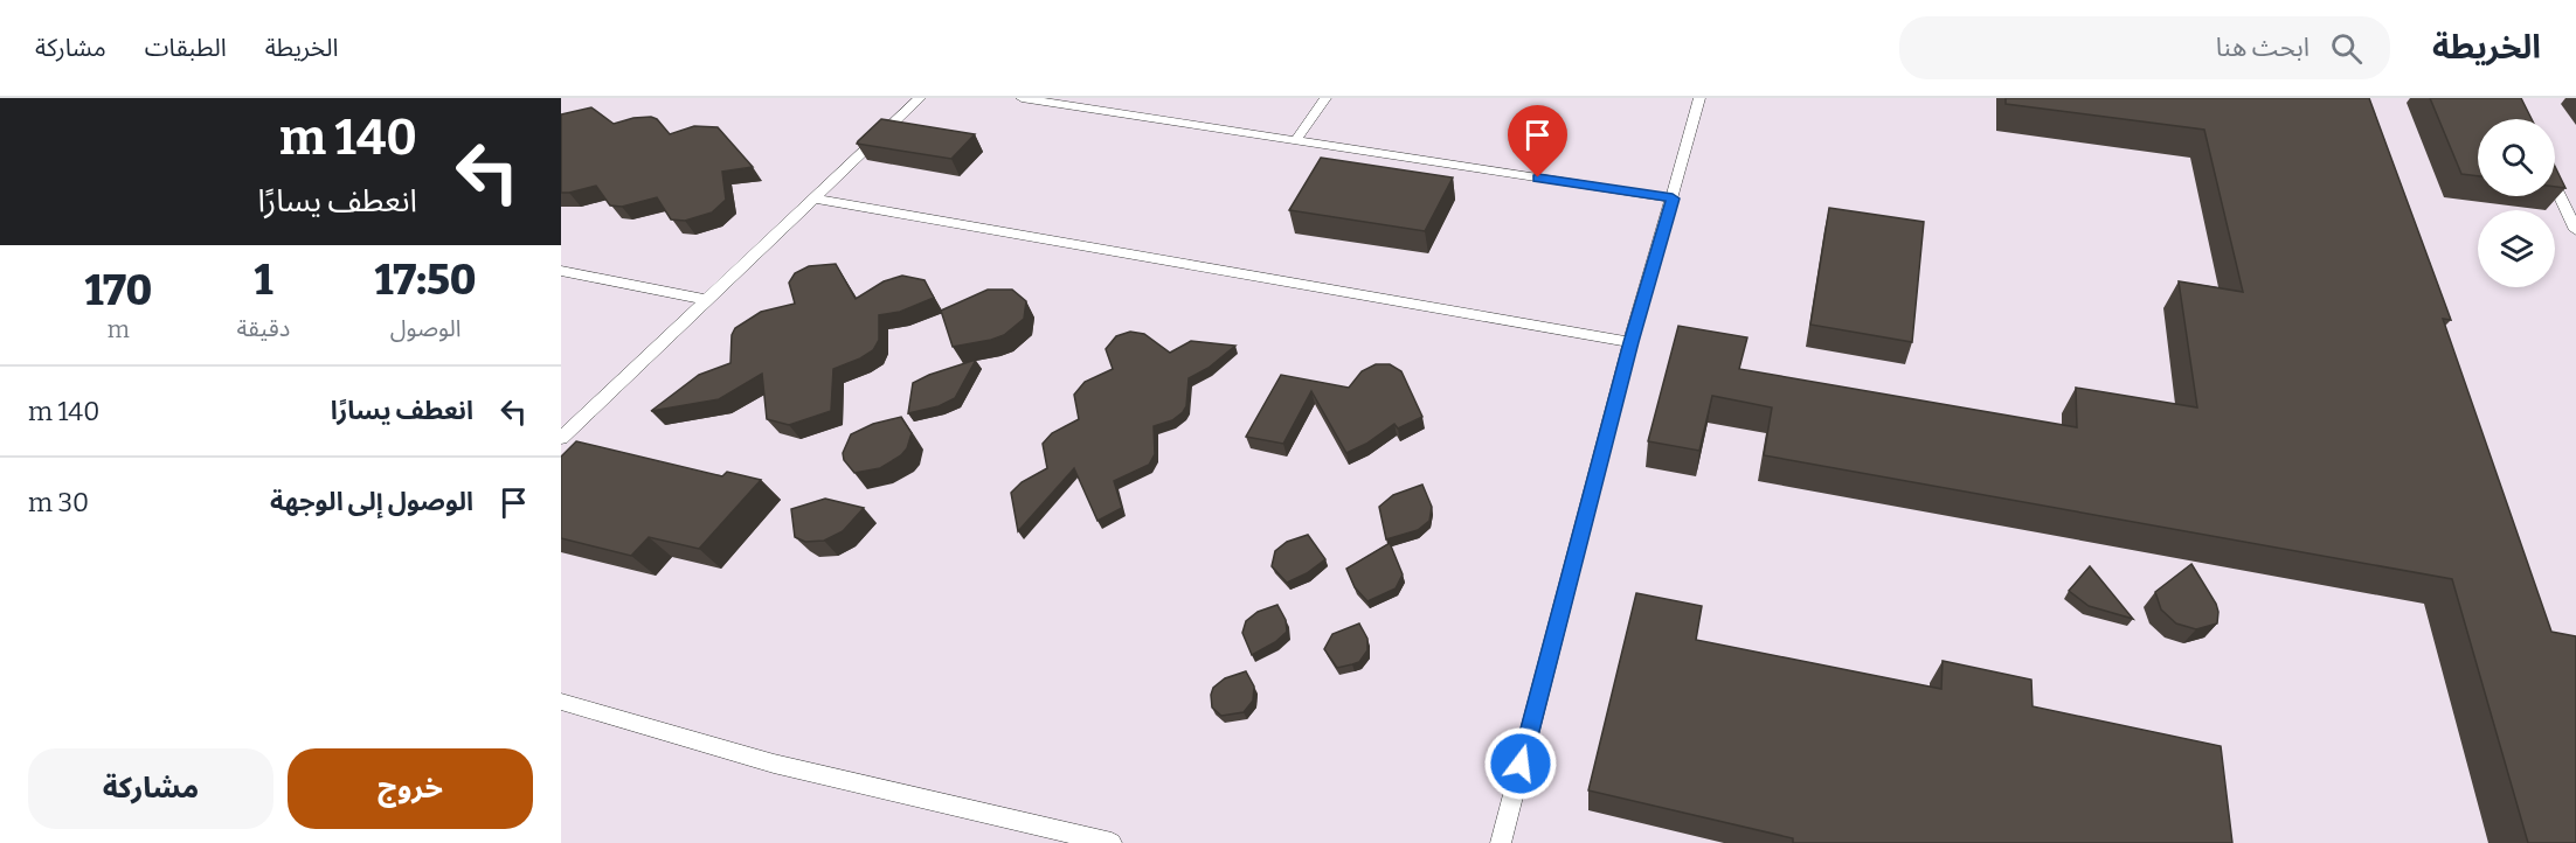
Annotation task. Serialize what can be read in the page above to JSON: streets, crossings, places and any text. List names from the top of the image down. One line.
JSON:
{"page":{"header":"الخريطة","search":"ابحث هنا","nav":["الخريطة","الطبقات","مشاركة"],"turn":["140 m","انعطف يسارًا"],"eta":["17:50","الوصول","1","دقيقة","170","m"],"list":[{"name":"انعطف يسارًا","value":"140 m"},{"name":"الوصول إلى الوجهة","value":"30 m"}],"buttons":["خروج","مشاركة"]}}
